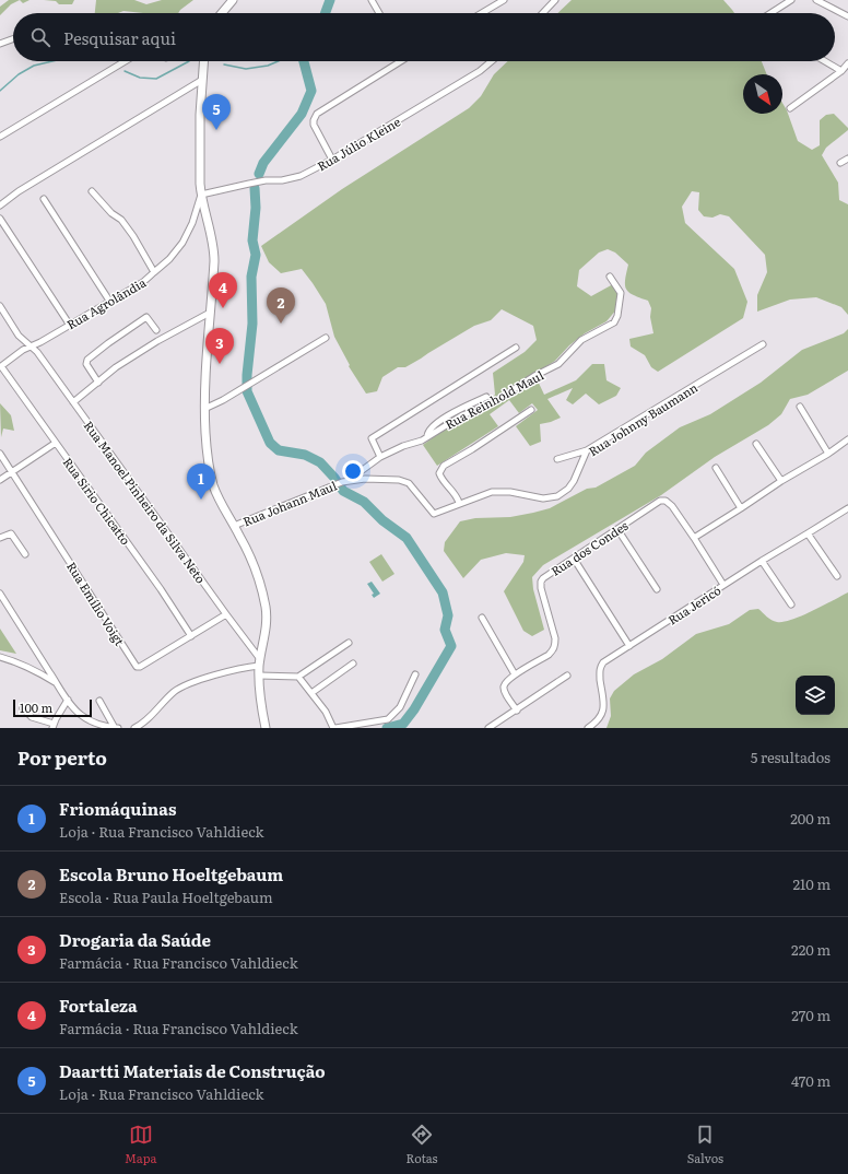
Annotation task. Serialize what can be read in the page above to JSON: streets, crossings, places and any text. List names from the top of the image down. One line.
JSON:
{"streets":{"street":["Rua Júlio Kleine","Rua Agrolândia","Rua Reinhold Maul","Rua Johnny Baumann","Rua Sírio Chicatto","Rua Manoel Pinheiro da Silva Neto","Rua Johann Maul","Rua dos Condes","Rua Emílio Voigt","Rua Jericó"]},"crossings":[["Rua Júlio Kleine","Rua Agrolândia"],["Rua Agrolândia","Rua Sírio Chicatto"],["Rua Agrolândia","Rua Manoel Pinheiro da Silva Neto"],["Rua Reinhold Maul","Rua Johann Maul"],["Rua Johnny Baumann","Rua Johann Maul"],["Rua Sírio Chicatto","Rua Emílio Voigt"],["Rua Manoel Pinheiro da Silva Neto","Rua Emílio Voigt"],["Rua dos Condes","Rua Jericó"]],"scale_bar":"100 m","north":"bottom right","page":{"search":"Pesquisar aqui","pins":["5","4","2","3","1"],"scale":"100 m","heading":["Por perto","5 resultados"],"list":[{"mark":"1","name":"Friomáquinas","note":"Loja · Rua Francisco Vahldieck","value":"200 m"},{"mark":"2","name":"Escola Bruno Hoeltgebaum","note":"Escola · Rua Paula Hoeltgebaum","value":"210 m"},{"mark":"3","name":"Drogaria da Saúde","note":"Farmácia · Rua Francisco Vahldieck","value":"220 m"},{"mark":"4","name":"Fortaleza","note":"Farmácia · Rua Francisco Vahldieck","value":"270 m"},{"mark":"5","name":"Daartti Materiais de Construção","note":"Loja · Rua Francisco Vahldieck","value":"470 m"}],"nav":["Mapa","Rotas","Salvos"]}}
